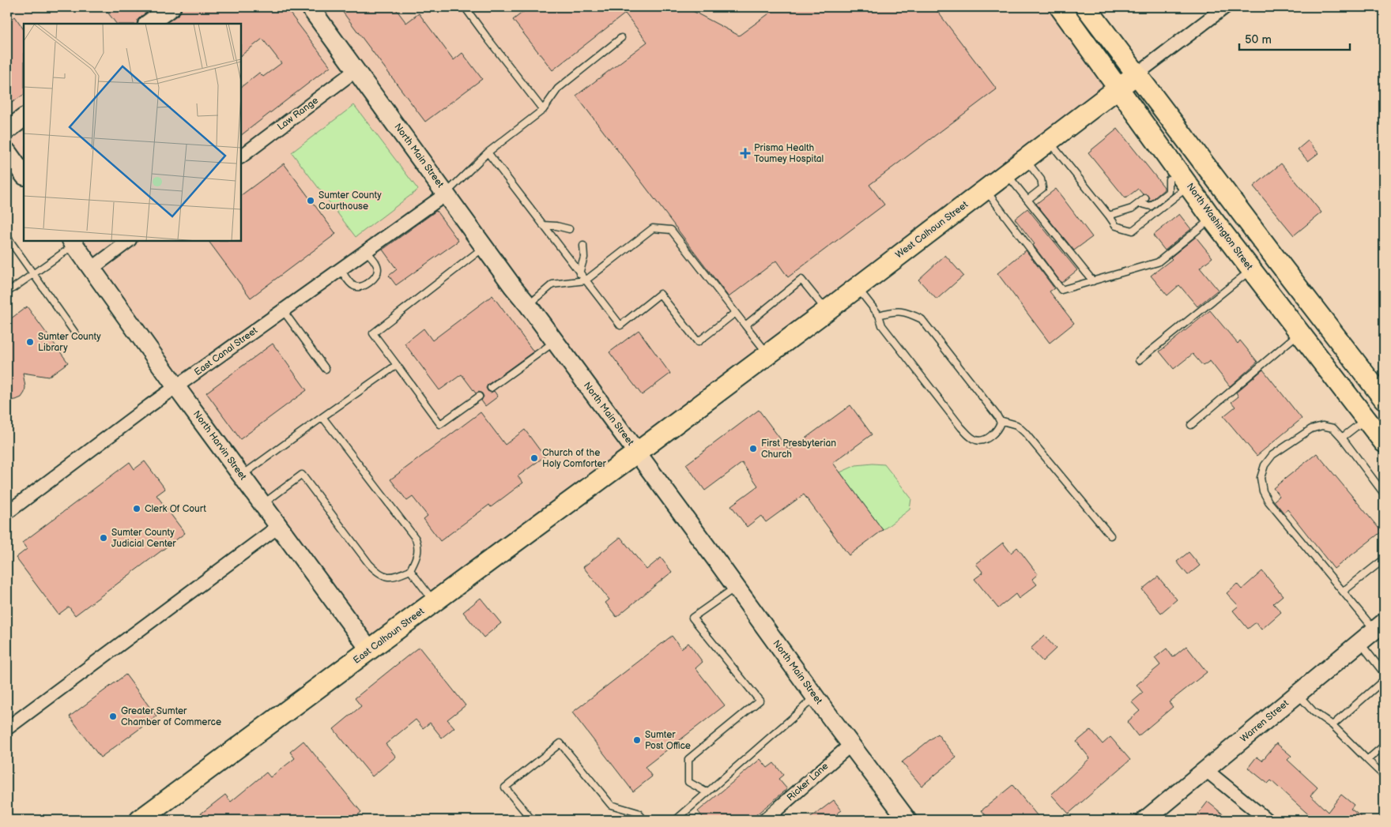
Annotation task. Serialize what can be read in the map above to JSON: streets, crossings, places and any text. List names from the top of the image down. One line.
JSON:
{"streets":{"main road":["North Main Street","North Washington Street","West Calhoun Street","North Harvin Street","East Calhoun Street","Warren Street"],"street":["Law Range","East Canal Street","Ricker Lane"]},"crossings":[["Law Range","North Main Street"],["North Main Street","West Calhoun Street"],["North Main Street","East Canal Street"],["North Main Street","East Calhoun Street"],["North Main Street","Ricker Lane"],["North Washington Street","West Calhoun Street"],["West Calhoun Street","East Calhoun Street"],["East Canal Street","North Harvin Street"],["North Harvin Street","East Calhoun Street"]],"places":{"health":["Prisma Health Toumey Hospital"],"other":["Sumter County Courthouse","Sumter County Library","First Presbyterian Church","Church of the Holy Comforter","Clerk Of Court","Sumter County Judicial Center","Greater Sumter Chamber of Commerce","Sumter Post Office"]},"scale_bar":"50 m"}
